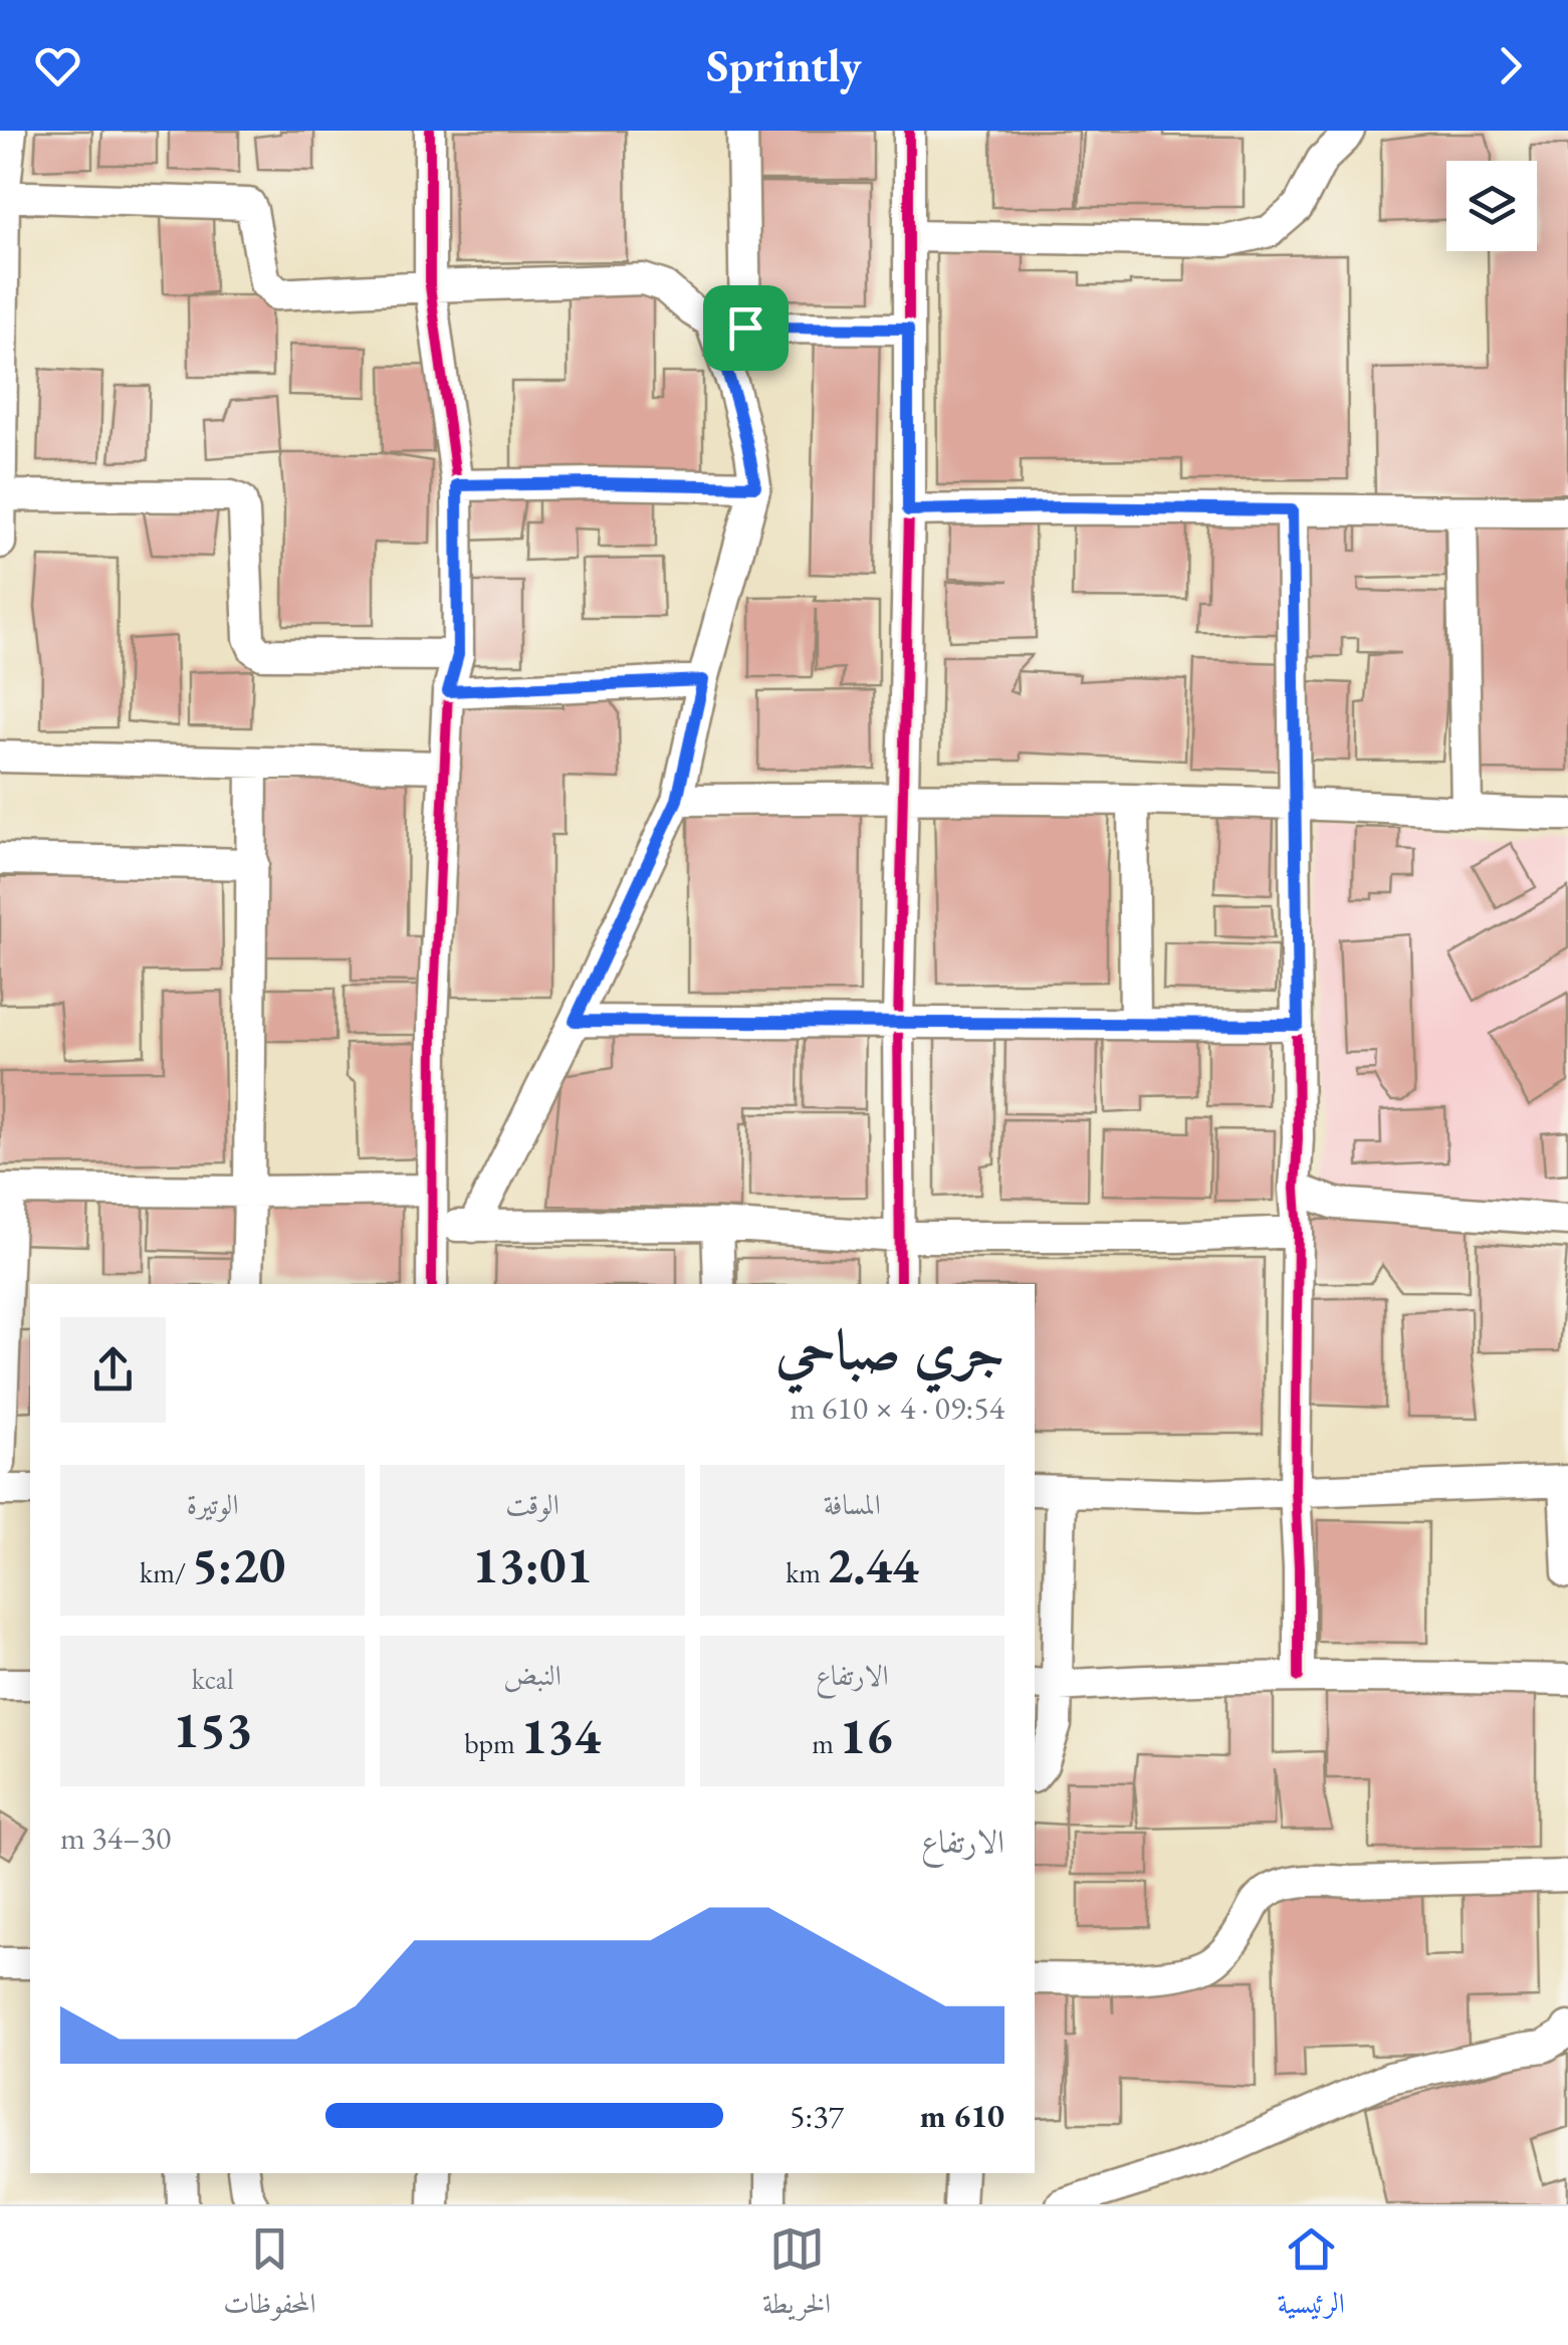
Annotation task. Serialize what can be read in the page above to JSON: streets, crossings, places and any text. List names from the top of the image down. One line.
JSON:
{"page":{"header":"Sprintly","heading":["جري صباحي","09:54 · 4 × 610 m"],"stats":[["المسافة","2.44 km"],["الوقت","13:01"],["الوتيرة","5:20 /km"],["الارتفاع","16 m"],["النبض","134 bpm"],["kcal","153"]],"chart":["الارتفاع","30–34 m"],"list":[{"name":"610 m","note":"5:37"}],"tabs":["الرئيسية","الخريطة","المحفوظات"]}}
